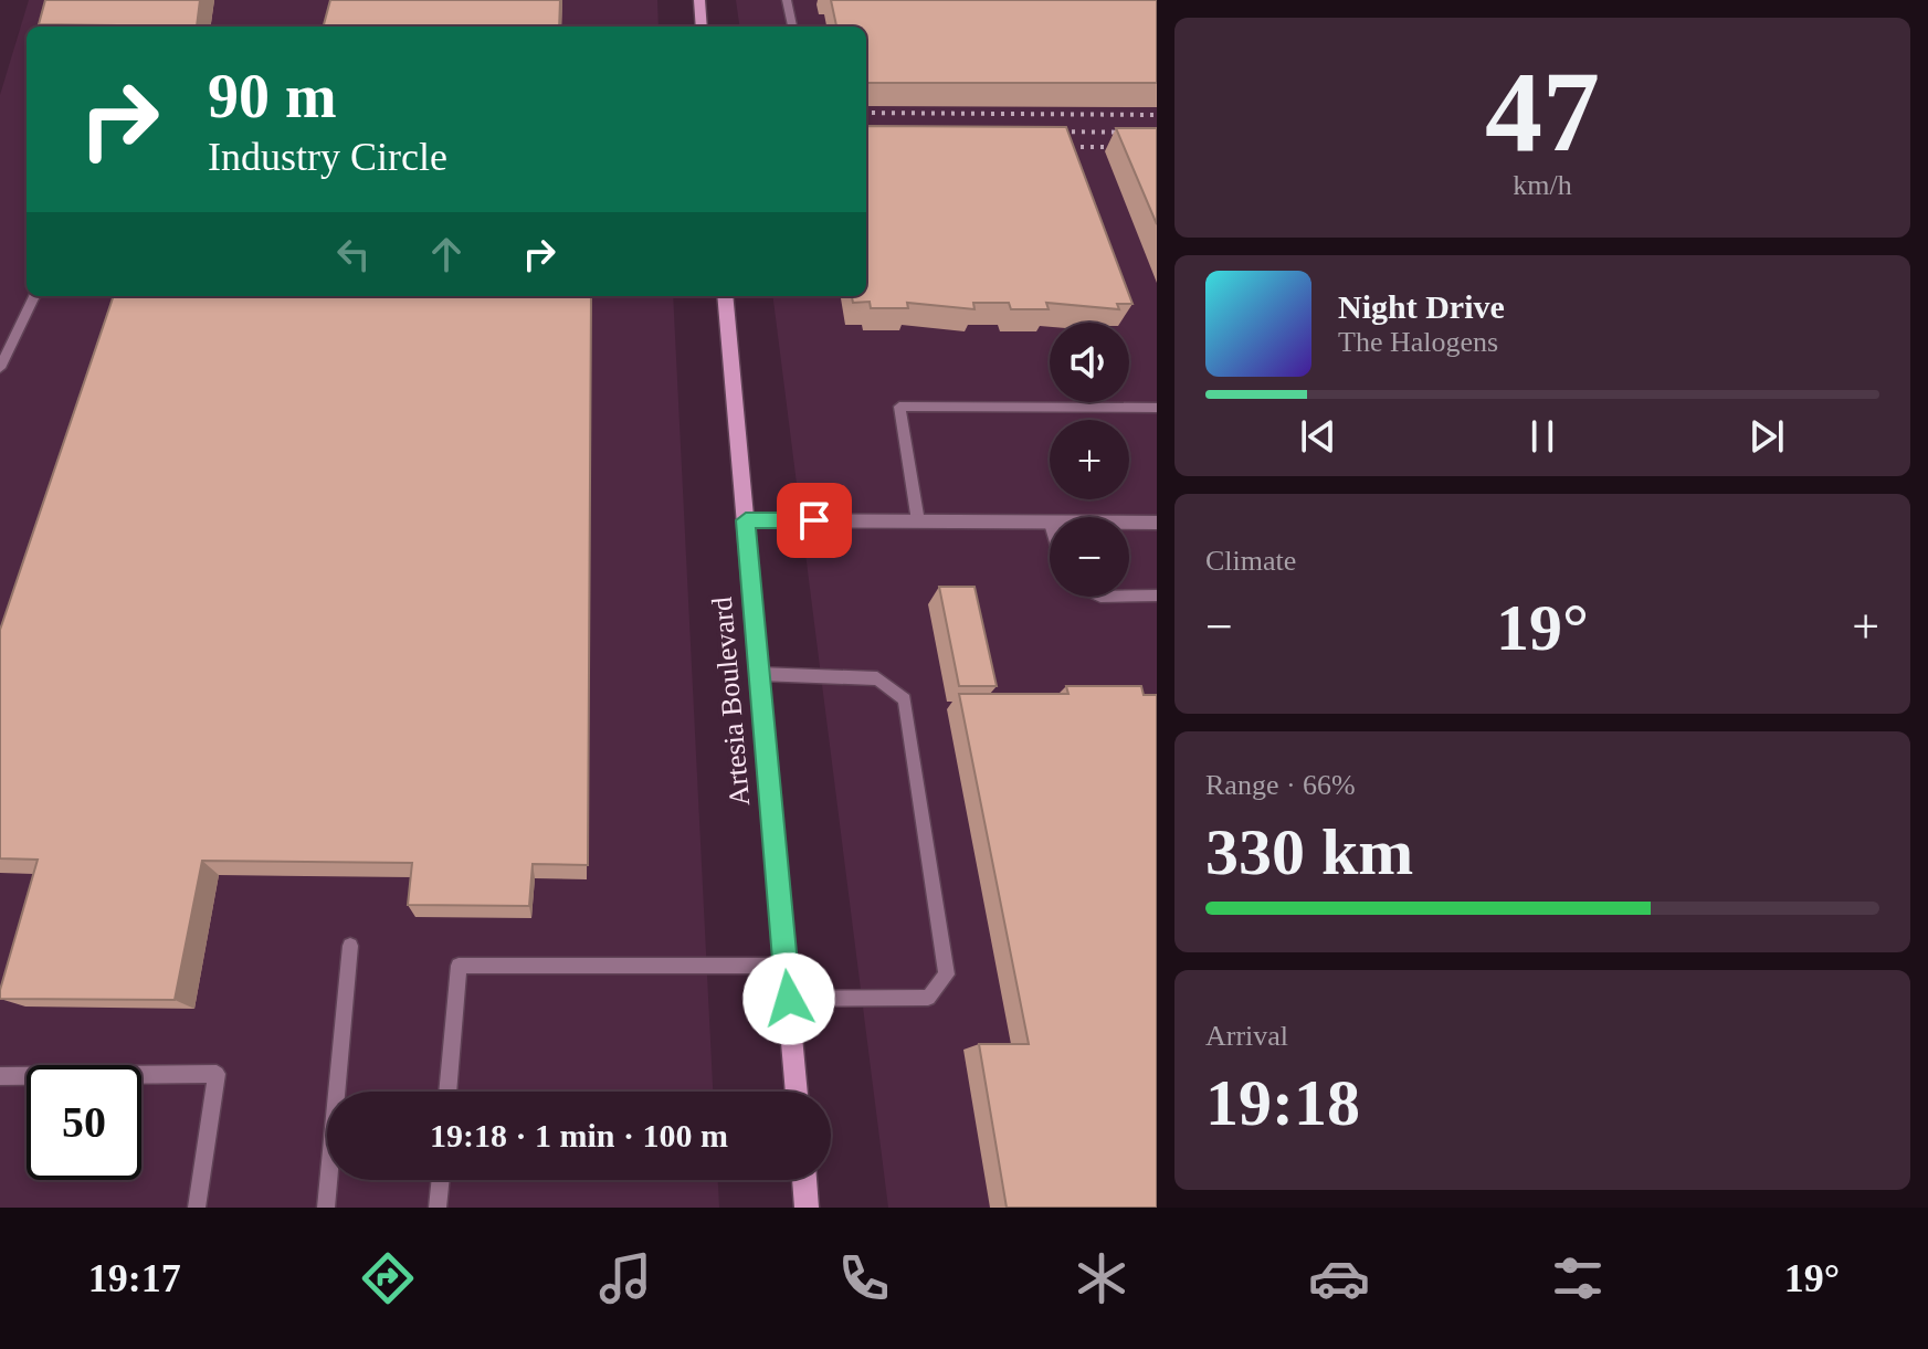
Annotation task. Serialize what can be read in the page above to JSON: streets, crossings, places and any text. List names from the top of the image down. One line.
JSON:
{"streets":{"main road":["Artesia Boulevard"]},"page":{"tile":[["47","km/h"],"Climate",["Range · 66%","330 km"],["Arrival","19:18"]],"turn":["90 m","Industry Circle"],"song":["Night Drive","The Halogens"],"map_buttons":["+","−"],"heat":["−","19°","+"],"limit":"50","trip":"19:18 · 1 min · 100 m","tabs":["19:17","19°"]}}
